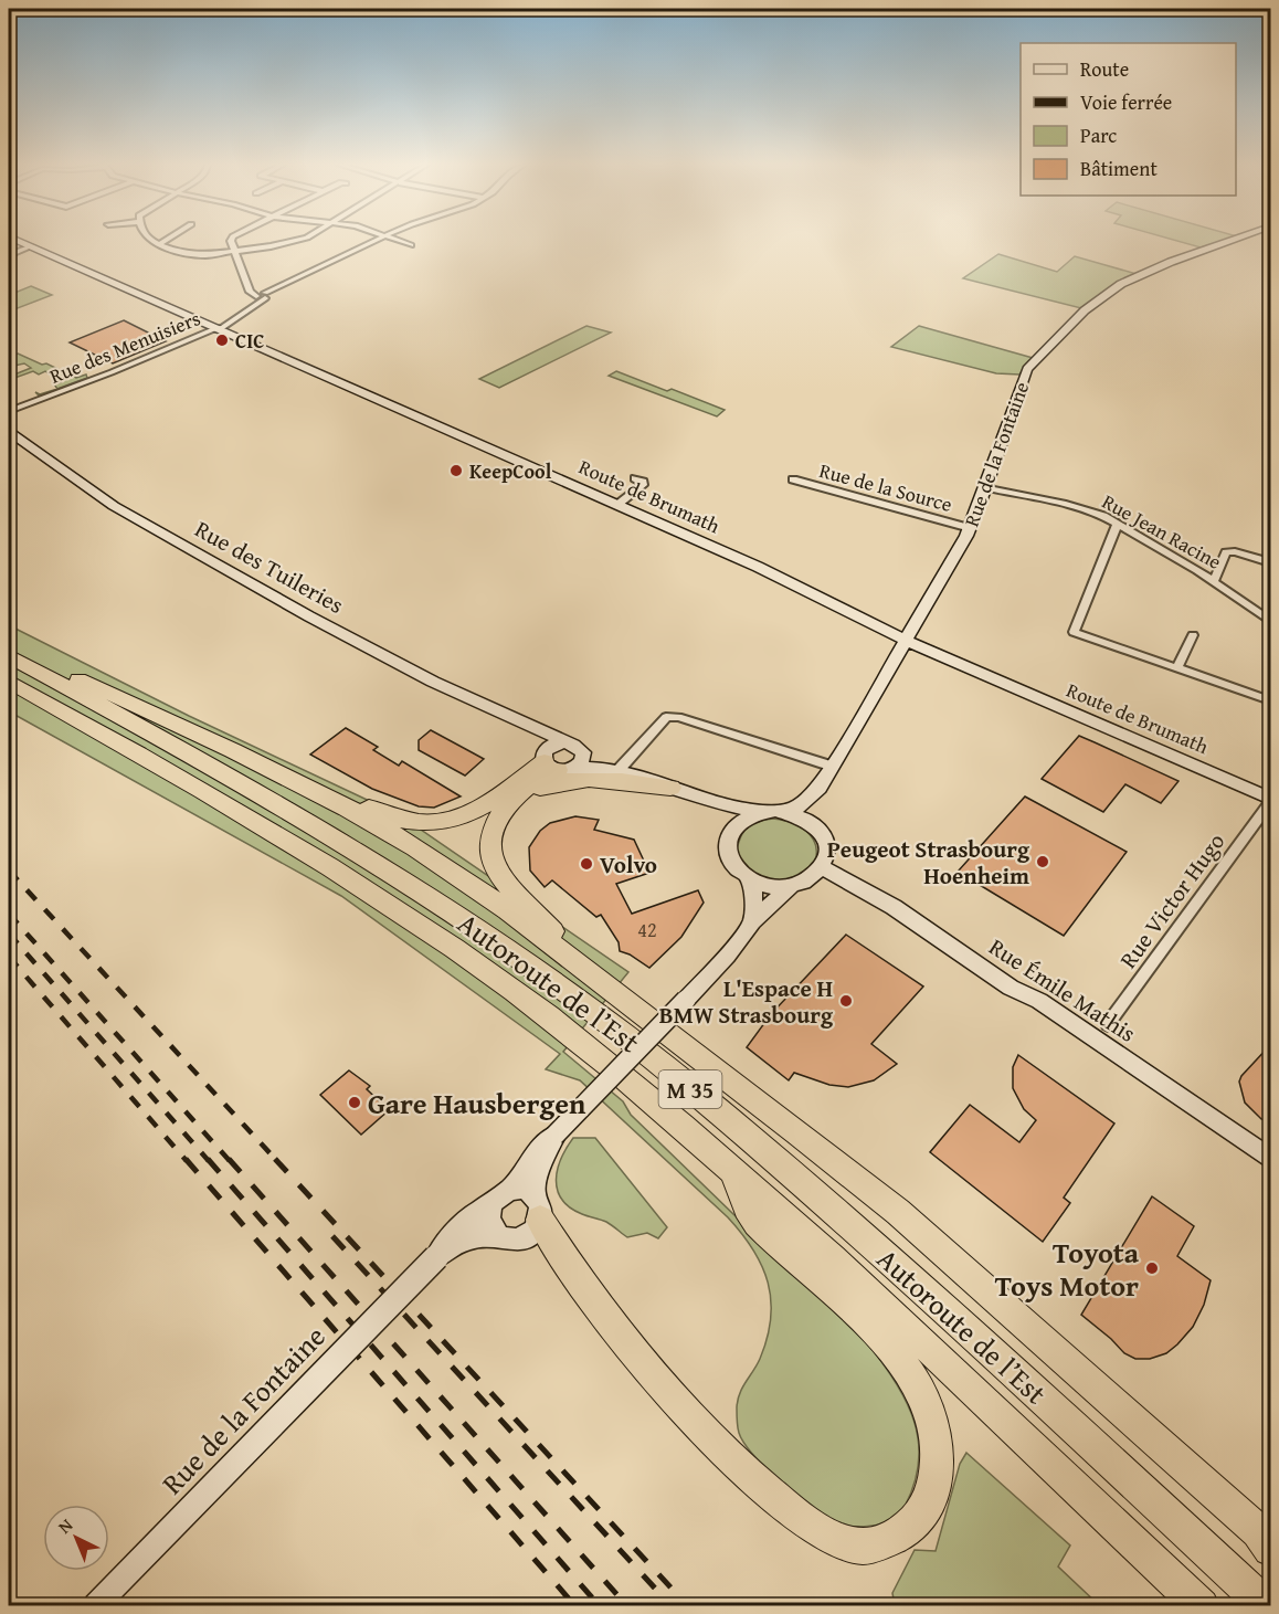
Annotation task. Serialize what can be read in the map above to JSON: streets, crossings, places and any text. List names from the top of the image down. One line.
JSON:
{"streets":{"highway":["Autoroute de l’Est","M 35"],"street":["Rue des Menuisiers","Rue de la Fontaine","Rue de la Source","Route de Brumath","Rue Jean Racine","Rue des Tuileries","Rue Victor Hugo","Rue Émile Mathis"]},"crossings":[["Rue des Menuisiers","Route de Brumath"],["Rue de la Fontaine","Rue de la Source"],["Rue de la Fontaine","Route de Brumath"],["Rue de la Fontaine","Rue Jean Racine"],["Rue de la Fontaine","Rue des Tuileries"],["Rue de la Fontaine","Rue Émile Mathis"],["Route de Brumath","Rue Victor Hugo"],["Rue des Tuileries","Rue Émile Mathis"]],"places":["CIC","KeepCool","Peugeot Strasbourg Hoenheim","Volvo","L'Espace H BMW Strasbourg","Gare Hausbergen","Toyota Toys Motor"],"house_numbers":["42"],"legend":["Route","Voie ferrée","Parc","Bâtiment"],"north":"top left"}
